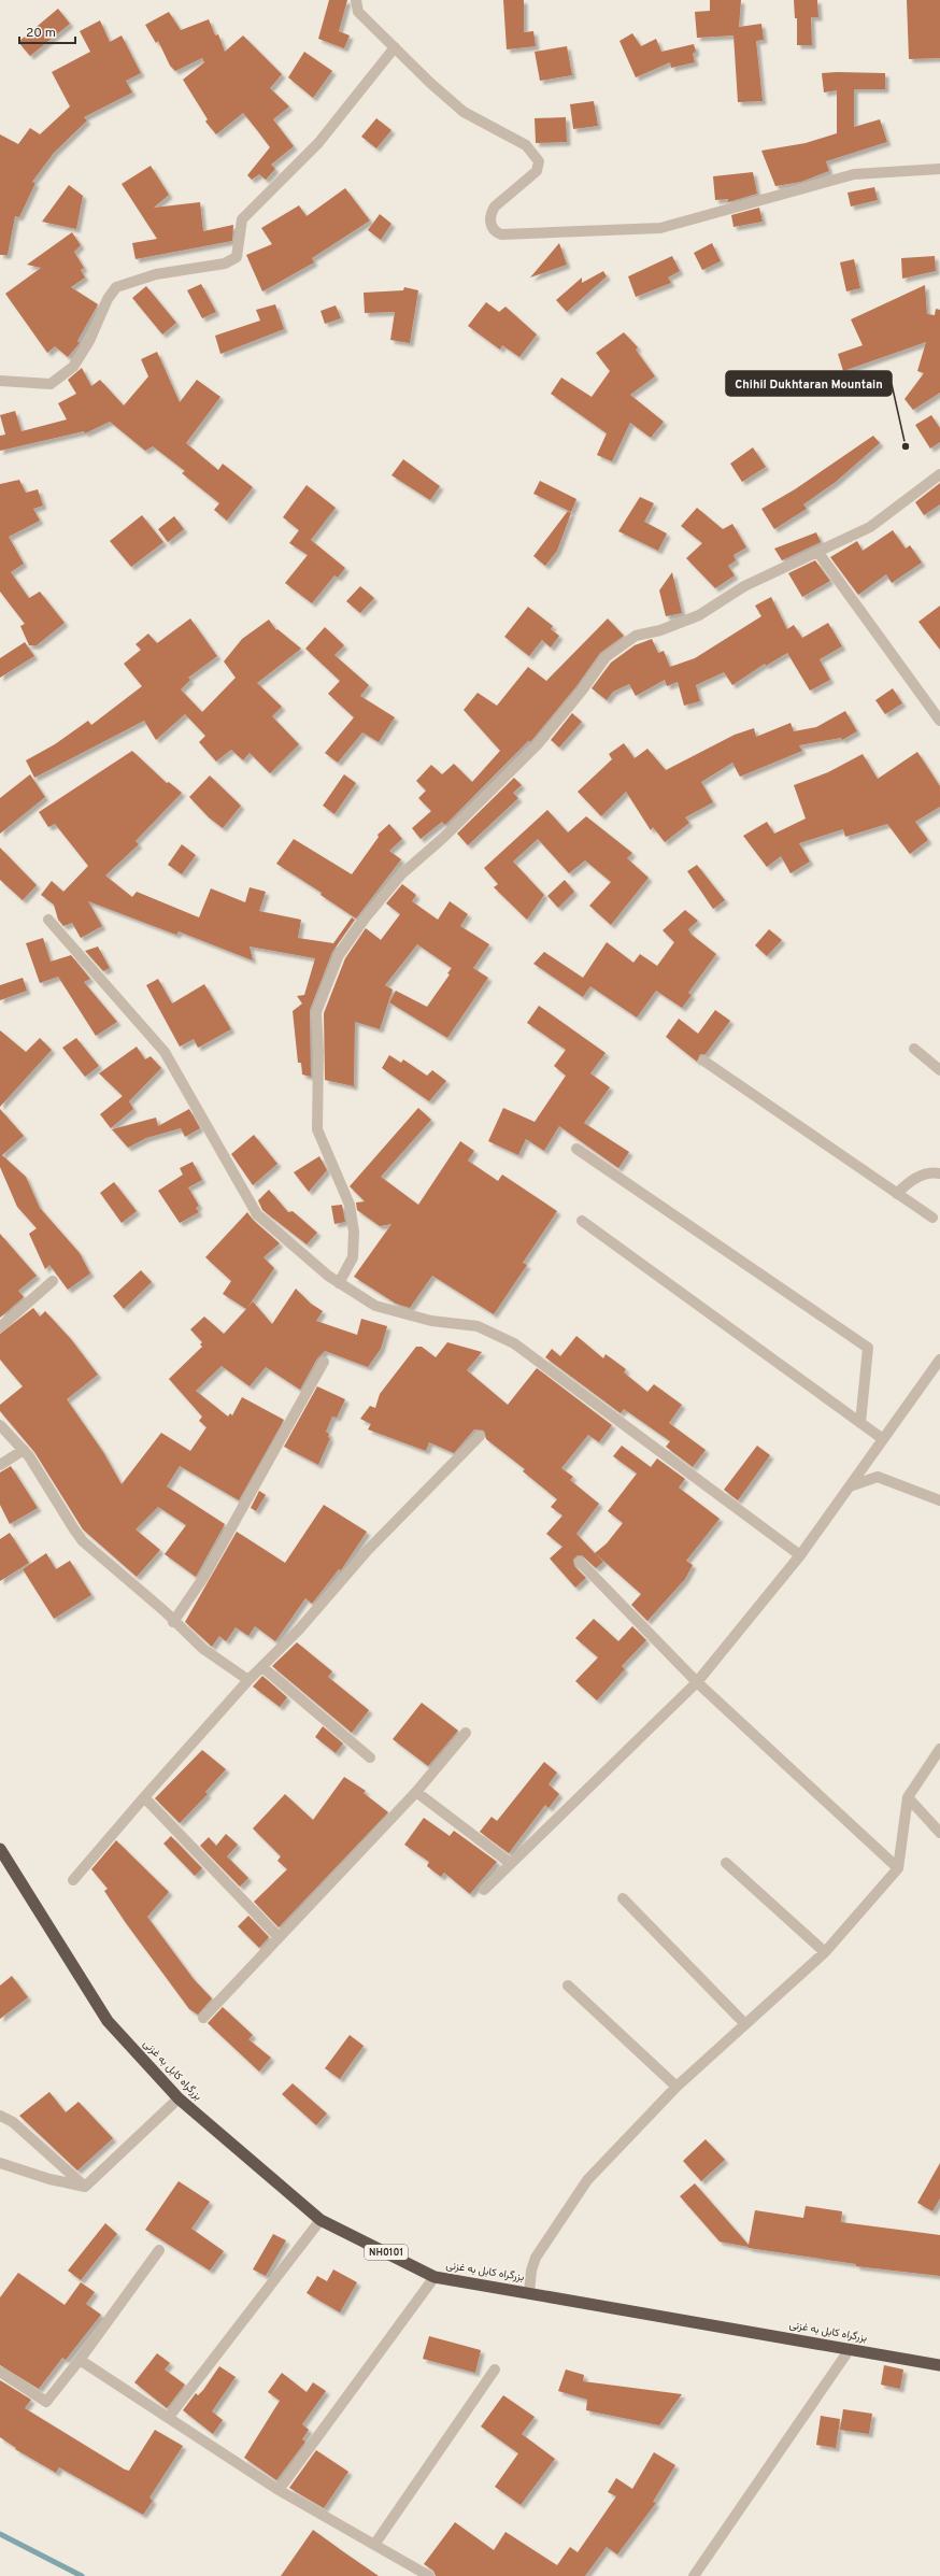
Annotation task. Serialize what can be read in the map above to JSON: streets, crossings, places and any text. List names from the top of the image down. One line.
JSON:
{"streets":{"highway":["بزرگراه کابل به غزنی","NH0101"]},"places":["Chihil Dukhtaran Mountain"],"scale_bar":"20 m"}
